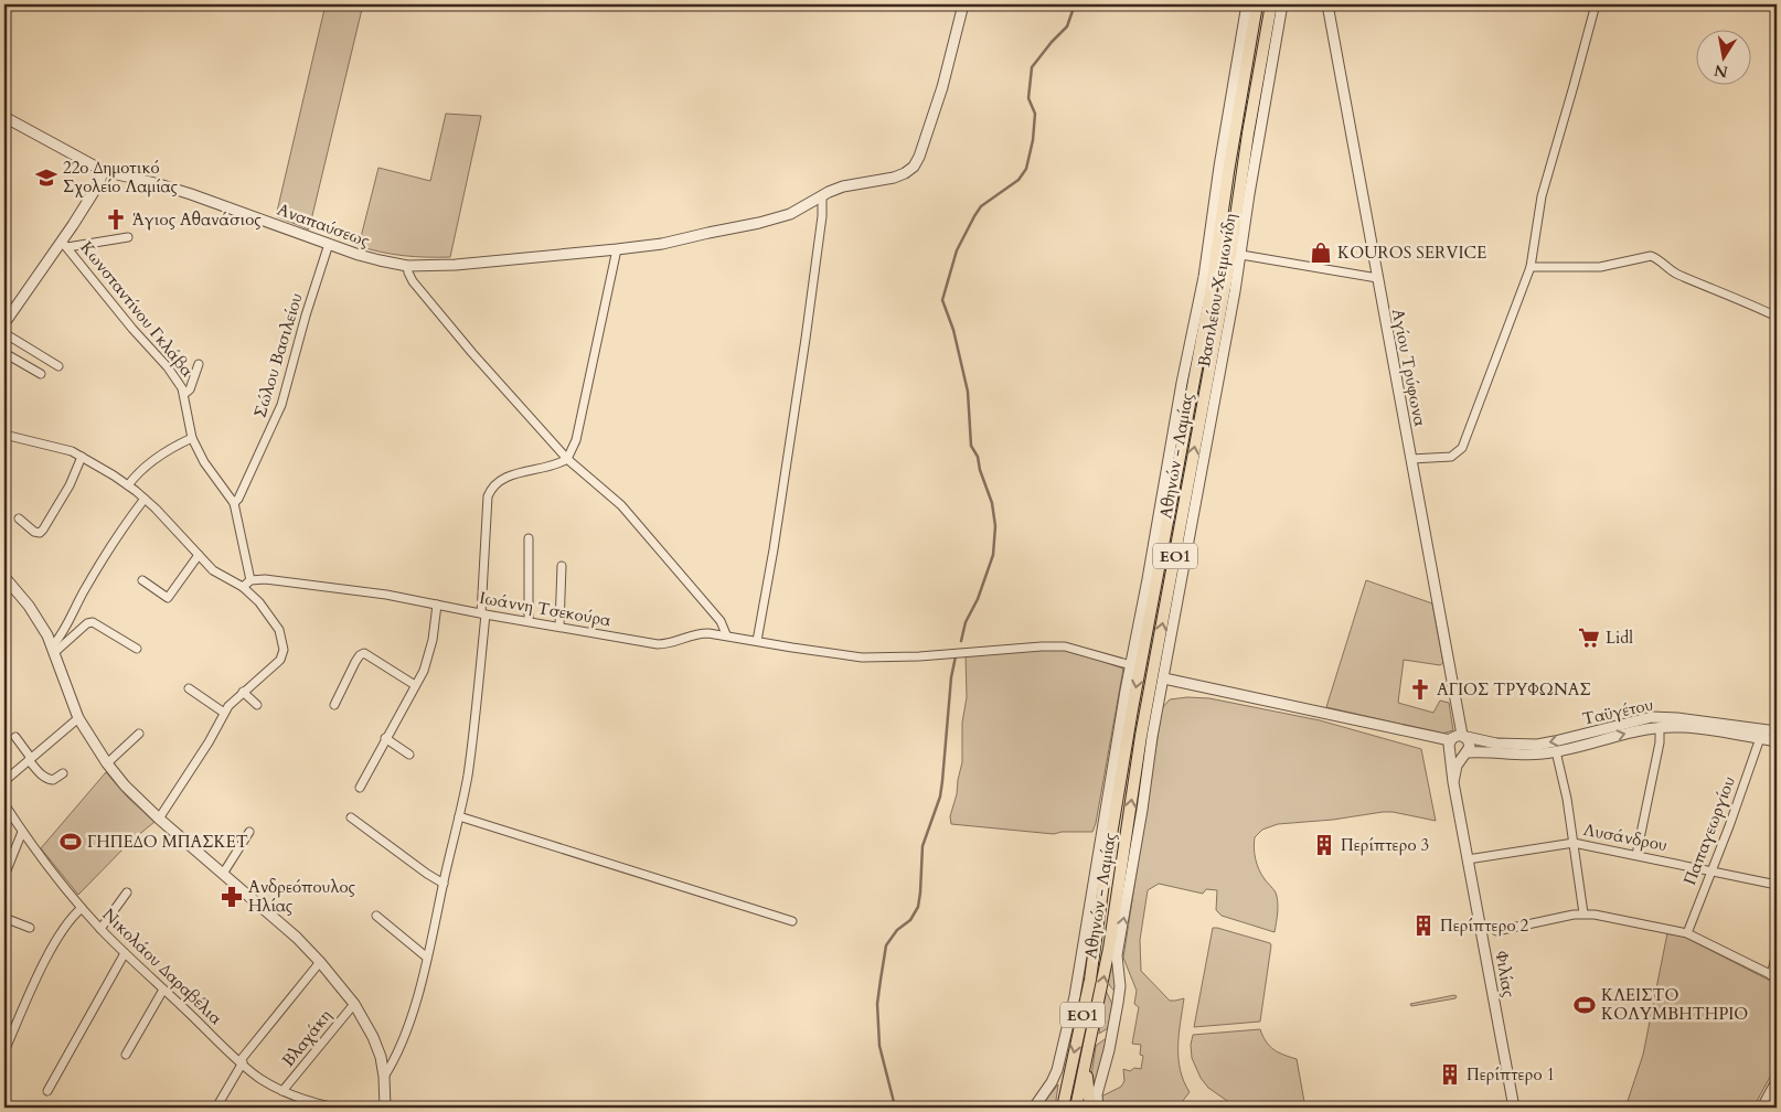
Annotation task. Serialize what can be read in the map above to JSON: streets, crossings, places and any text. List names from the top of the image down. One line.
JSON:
{"streets":{"main road":["Αθηνών - Λαμίας","ΕΟ1"],"street":["Αναπαύσεως","Βασιλείου Χειμωνίδη","Κωνσταντίνου Γκλάβα","Σώλου Βασιλείου","Αγίου Τρύφωνα","Ιωάννη Τσεκούρα","Ταϋγέτου","Παπαγεωργίου","Λυσάνδρου","Νικολάου Δαραβέλια","Φιλίας","Βλαχάκη"]},"crossings":[["Αναπαύσεως","Σώλου Βασιλείου"],["Κωνσταντίνου Γκλάβα","Σώλου Βασιλείου"],["Κωνσταντίνου Γκλάβα","Ιωάννη Τσεκούρα"],["Αγίου Τρύφωνα","Ταϋγέτου"],["Αγίου Τρύφωνα","Φιλίας"],["Ταϋγέτου","Παπαγεωργίου"],["Ταϋγέτου","Φιλίας"],["Παπαγεωργίου","Λυσάνδρου"],["Λυσάνδρου","Φιλίας"],["Νικολάου Δαραβέλια","Βλαχάκη"]],"places":{"school or university":["22ο Δημοτικό Σχολείο Λαμίας"],"church":["Άγιος Αθανάσιος","ΑΓΙΟΣ ΤΡΥΦΩΝΑΣ"],"shop":["KOUROS SERVICE"],"supermarket":["Lidl"],"sports":["ΓΗΠΕΔΟ ΜΠΑΣΚΕΤ","ΚΛΕΙΣΤΟ ΚΟΛΥΜΒΗΤΗΡΙΟ"],"building":["Περίπτερο 3","Περίπτερο 2","Περίπτερο 1"],"pharmacy":["Ανδρεόπουλος Ηλίας"]},"north":"bottom"}
